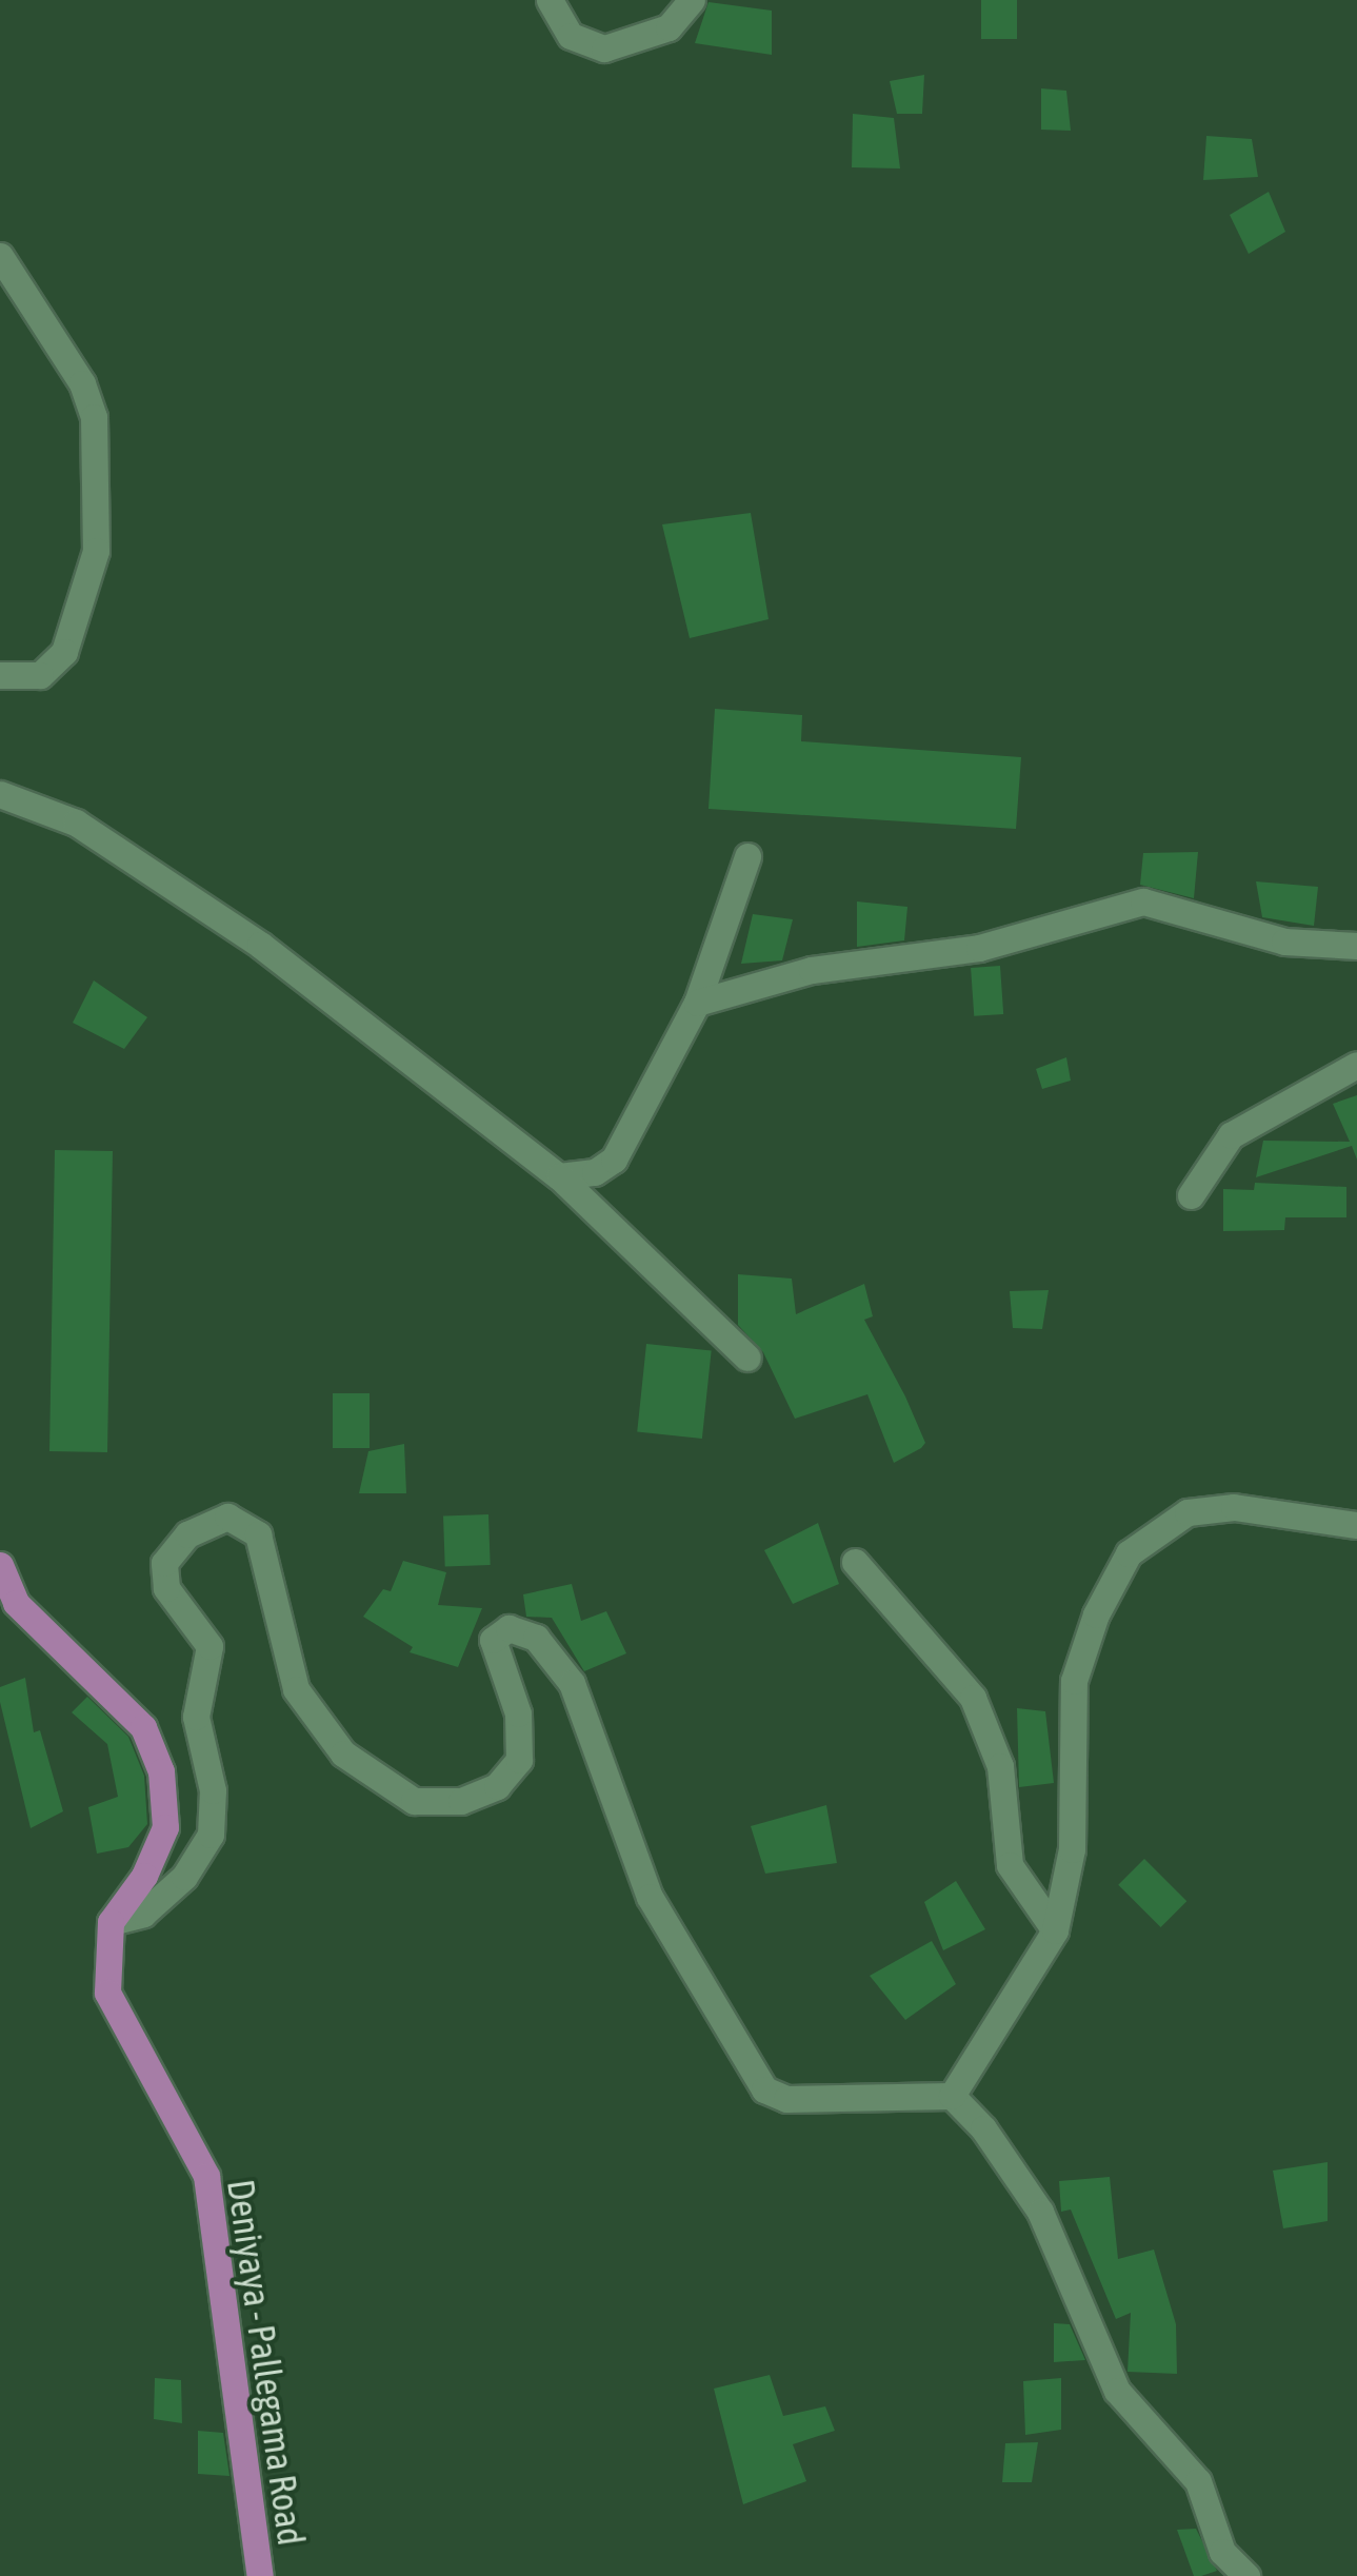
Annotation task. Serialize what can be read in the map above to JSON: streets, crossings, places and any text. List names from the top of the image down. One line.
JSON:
{"streets":{"main road":["Deniyaya - Pallegama Road"]}}
